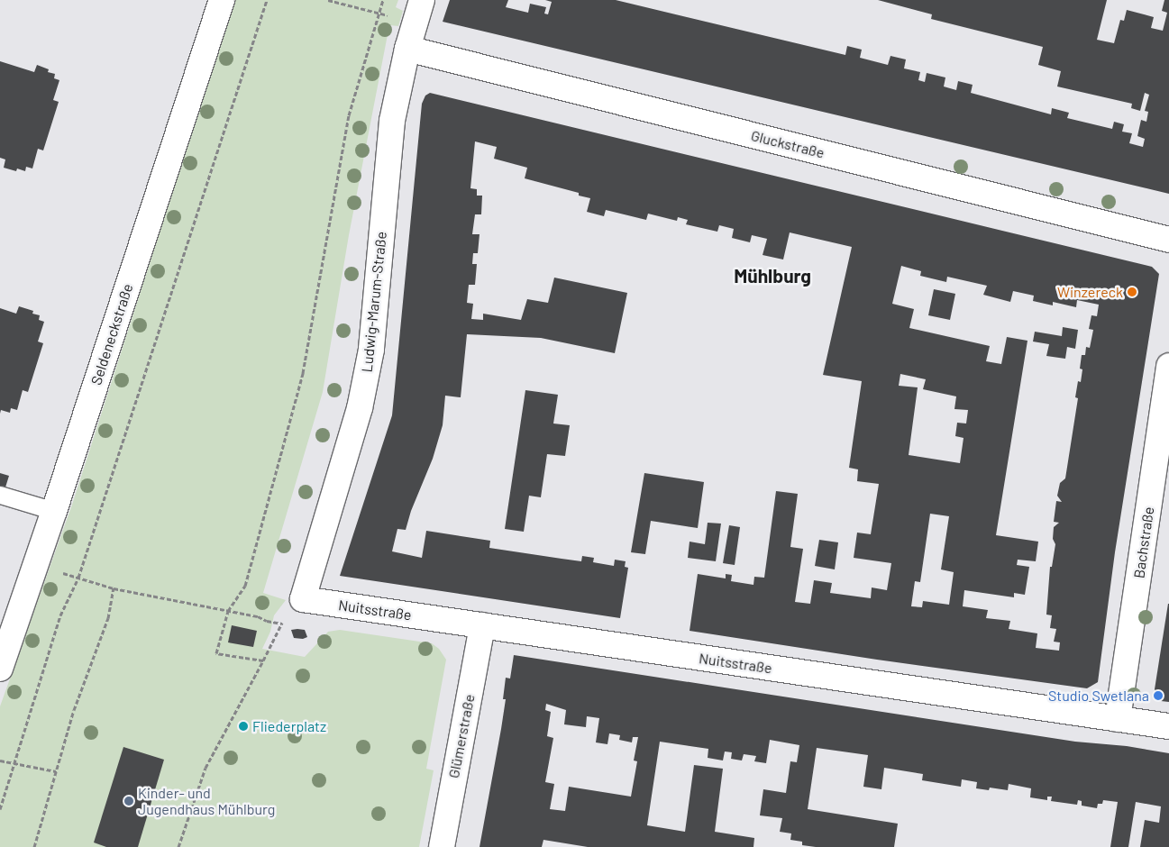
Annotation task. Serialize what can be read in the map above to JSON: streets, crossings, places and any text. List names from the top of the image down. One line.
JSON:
{"streets":{"street":["Gluckstraße","Ludwig-Marum-Straße","Seldeneckstraße","Bachstraße","Nuitsstraße","Glümerstraße"]},"crossings":[["Gluckstraße","Ludwig-Marum-Straße"],["Ludwig-Marum-Straße","Nuitsstraße"],["Bachstraße","Nuitsstraße"],["Nuitsstraße","Glümerstraße"]],"districts":["Mühlburg"],"places":["Winzereck","Studio Swetlana","Fliederplatz","Kinder- und Jugendhaus Mühlburg"]}
